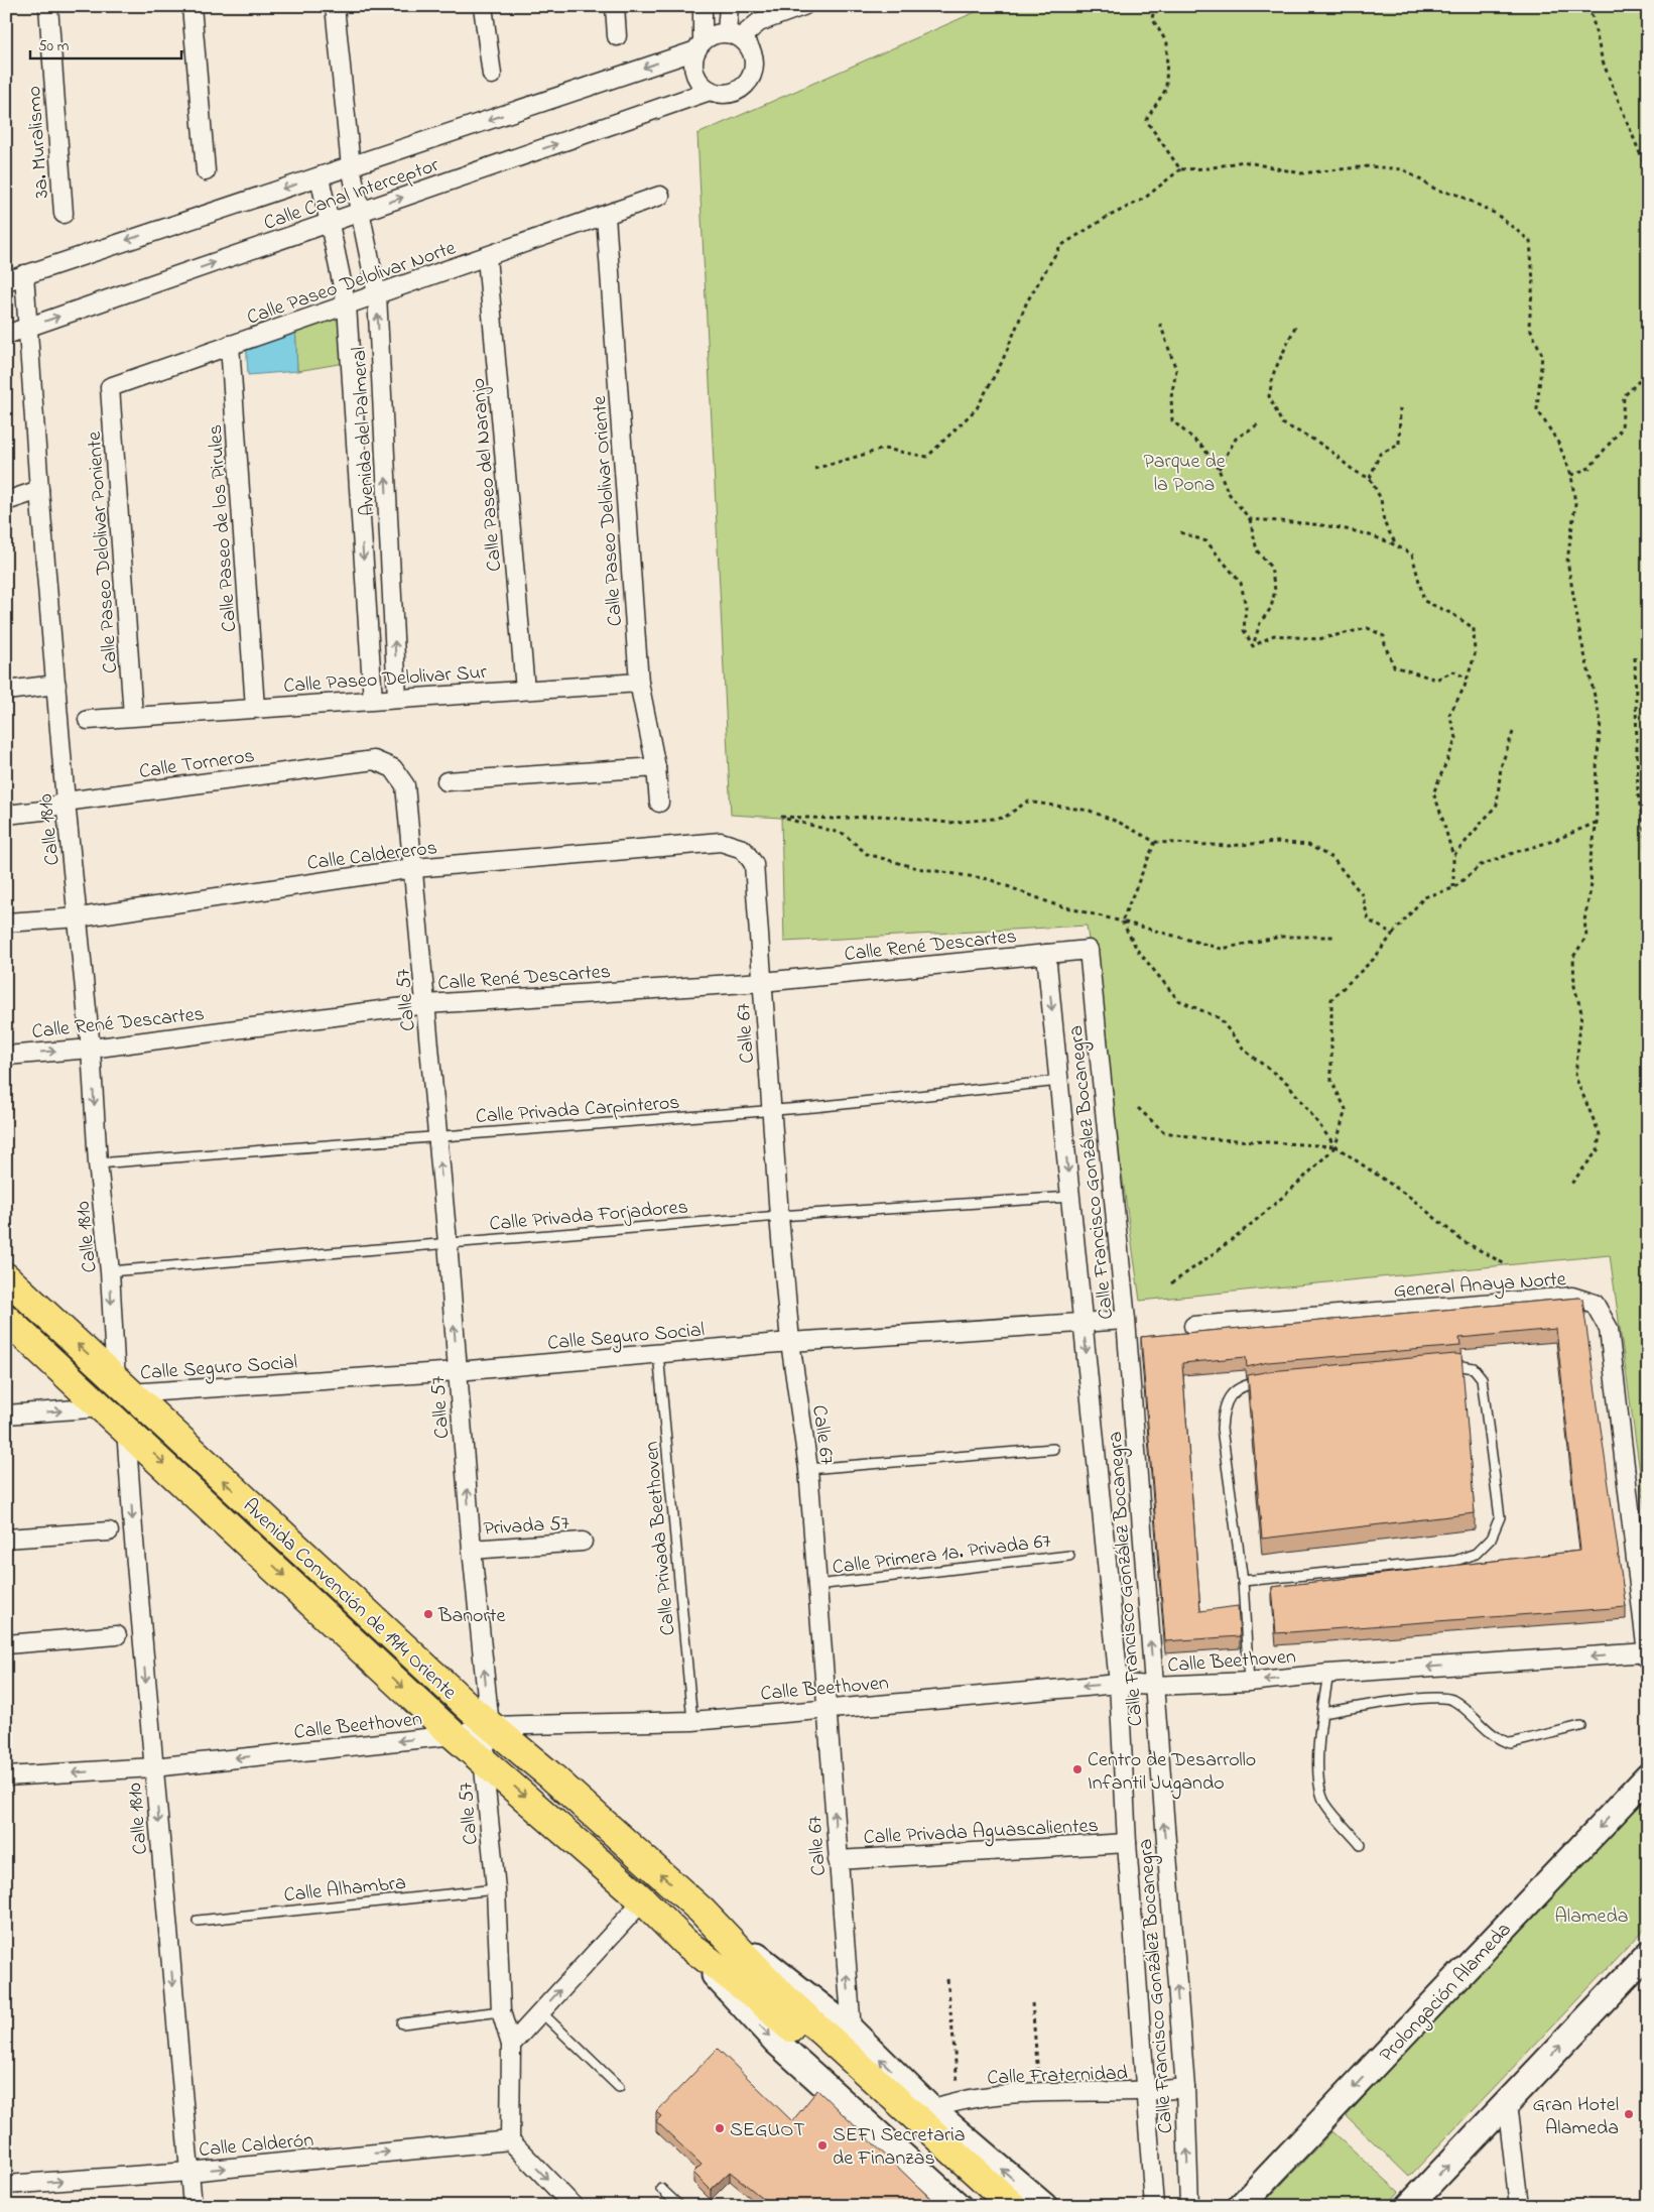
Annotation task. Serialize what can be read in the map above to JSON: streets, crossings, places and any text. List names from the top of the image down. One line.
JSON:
{"streets":{"main road":["Avenida Convención de 1914 Oriente","Prolongación Alameda"],"street":["3a. Muralismo","Calle Canal Interceptor","Calle Paseo Delolivar Norte","Avenida del Palmeral","Calle Paseo del Naranjo","Calle Paseo Delolivar Oriente","Calle Paseo de los Pirules","Calle Paseo Delolivar Poniente","Calle Paseo Delolivar Sur","Calle Torneros","Calle 1810","Calle Caldereros","Calle René Descartes","Calle 57","Calle 67","Calle Francisco González Bocanegra","General Anaya Norte","Calle Seguro Social","Privada 57","Calle Beethoven","Calle Privada Aguascalientes","Calle Fraternidad","Calle Calderón"],"lane":["Calle Privada Carpinteros","Calle Privada Forjadores","Calle Privada Beethoven","Calle Primera 1a. Privada 67","Calle Alhambra"]},"crossings":[["Calle Canal Interceptor","Avenida del Palmeral"],["Calle Canal Interceptor","Calle 1810"],["Calle Paseo Delolivar Norte","Avenida del Palmeral"],["Calle Paseo Delolivar Norte","Calle Paseo del Naranjo"],["Calle Paseo Delolivar Norte","Calle Paseo Delolivar Oriente"],["Calle Paseo Delolivar Norte","Calle Paseo de los Pirules"],["Calle Paseo Delolivar Norte","Calle Paseo Delolivar Poniente"],["Avenida del Palmeral","Calle Paseo Delolivar Sur"],["Calle Paseo del Naranjo","Calle Paseo Delolivar Sur"],["Calle Paseo Delolivar Oriente","Calle Paseo Delolivar Sur"],["Calle Paseo de los Pirules","Calle Paseo Delolivar Sur"],["Calle Paseo Delolivar Poniente","Calle Paseo Delolivar Sur"],["Calle Torneros","Calle 1810"],["Calle Torneros","Calle 57"],["Calle 1810","Calle Caldereros"],["Calle 1810","Calle René Descartes"],["Calle 1810","Calle Privada Carpinteros"],["Calle 1810","Calle Privada Forjadores"],["Calle 1810","Calle Seguro Social"],["Calle 1810","Avenida Convención de 1914 Oriente"],["Calle 1810","Calle Beethoven"],["Calle 1810","Calle Calderón"],["Calle Caldereros","Calle 57"],["Calle Caldereros","Calle 67"],["Calle René Descartes","Calle 57"],["Calle René Descartes","Calle 67"],["Calle René Descartes","Calle Francisco González Bocanegra"],["Calle 57","Calle Privada Carpinteros"],["Calle 57","Calle Privada Forjadores"],["Calle 57","Calle Seguro Social"],["Calle 57","Privada 57"],["Calle 57","Avenida Convención de 1914 Oriente"],["Calle 57","Calle Beethoven"],["Calle 57","Calle Alhambra"],["Calle 57","Calle Calderón"],["Calle 67","Calle Privada Carpinteros"],["Calle 67","Calle Privada Forjadores"],["Calle 67","Calle Seguro Social"],["Calle 67","Calle Primera 1a. Privada 67"],["Calle 67","Avenida Convención de 1914 Oriente"],["Calle 67","Calle Beethoven"],["Calle 67","Calle Privada Aguascalientes"],["Calle Privada Carpinteros","Calle Francisco González Bocanegra"],["Calle Francisco González Bocanegra","Calle Privada Forjadores"],["Calle Francisco González Bocanegra","Calle Seguro Social"],["Calle Francisco González Bocanegra","Calle Beethoven"],["Calle Francisco González Bocanegra","Calle Privada Aguascalientes"],["Calle Francisco González Bocanegra","Calle Fraternidad"],["General Anaya Norte","Calle Beethoven"],["Calle Seguro Social","Calle Privada Beethoven"],["Calle Seguro Social","Avenida Convención de 1914 Oriente"],["Calle Privada Beethoven","Calle Beethoven"],["Avenida Convención de 1914 Oriente","Calle Beethoven"],["Avenida Convención de 1914 Oriente","Calle Fraternidad"]],"one_way":["Calle 1810","Calle 57","Calle Beethoven","Calle Calderón"],"parks":["Parque de la Pona","Alameda"],"places":["Banorte","Centro de Desarrollo Infantil Jugando","Gran Hotel Alameda","SEGUOT","SEFI Secretaria de Finanzas"],"scale_bar":"50 m"}
